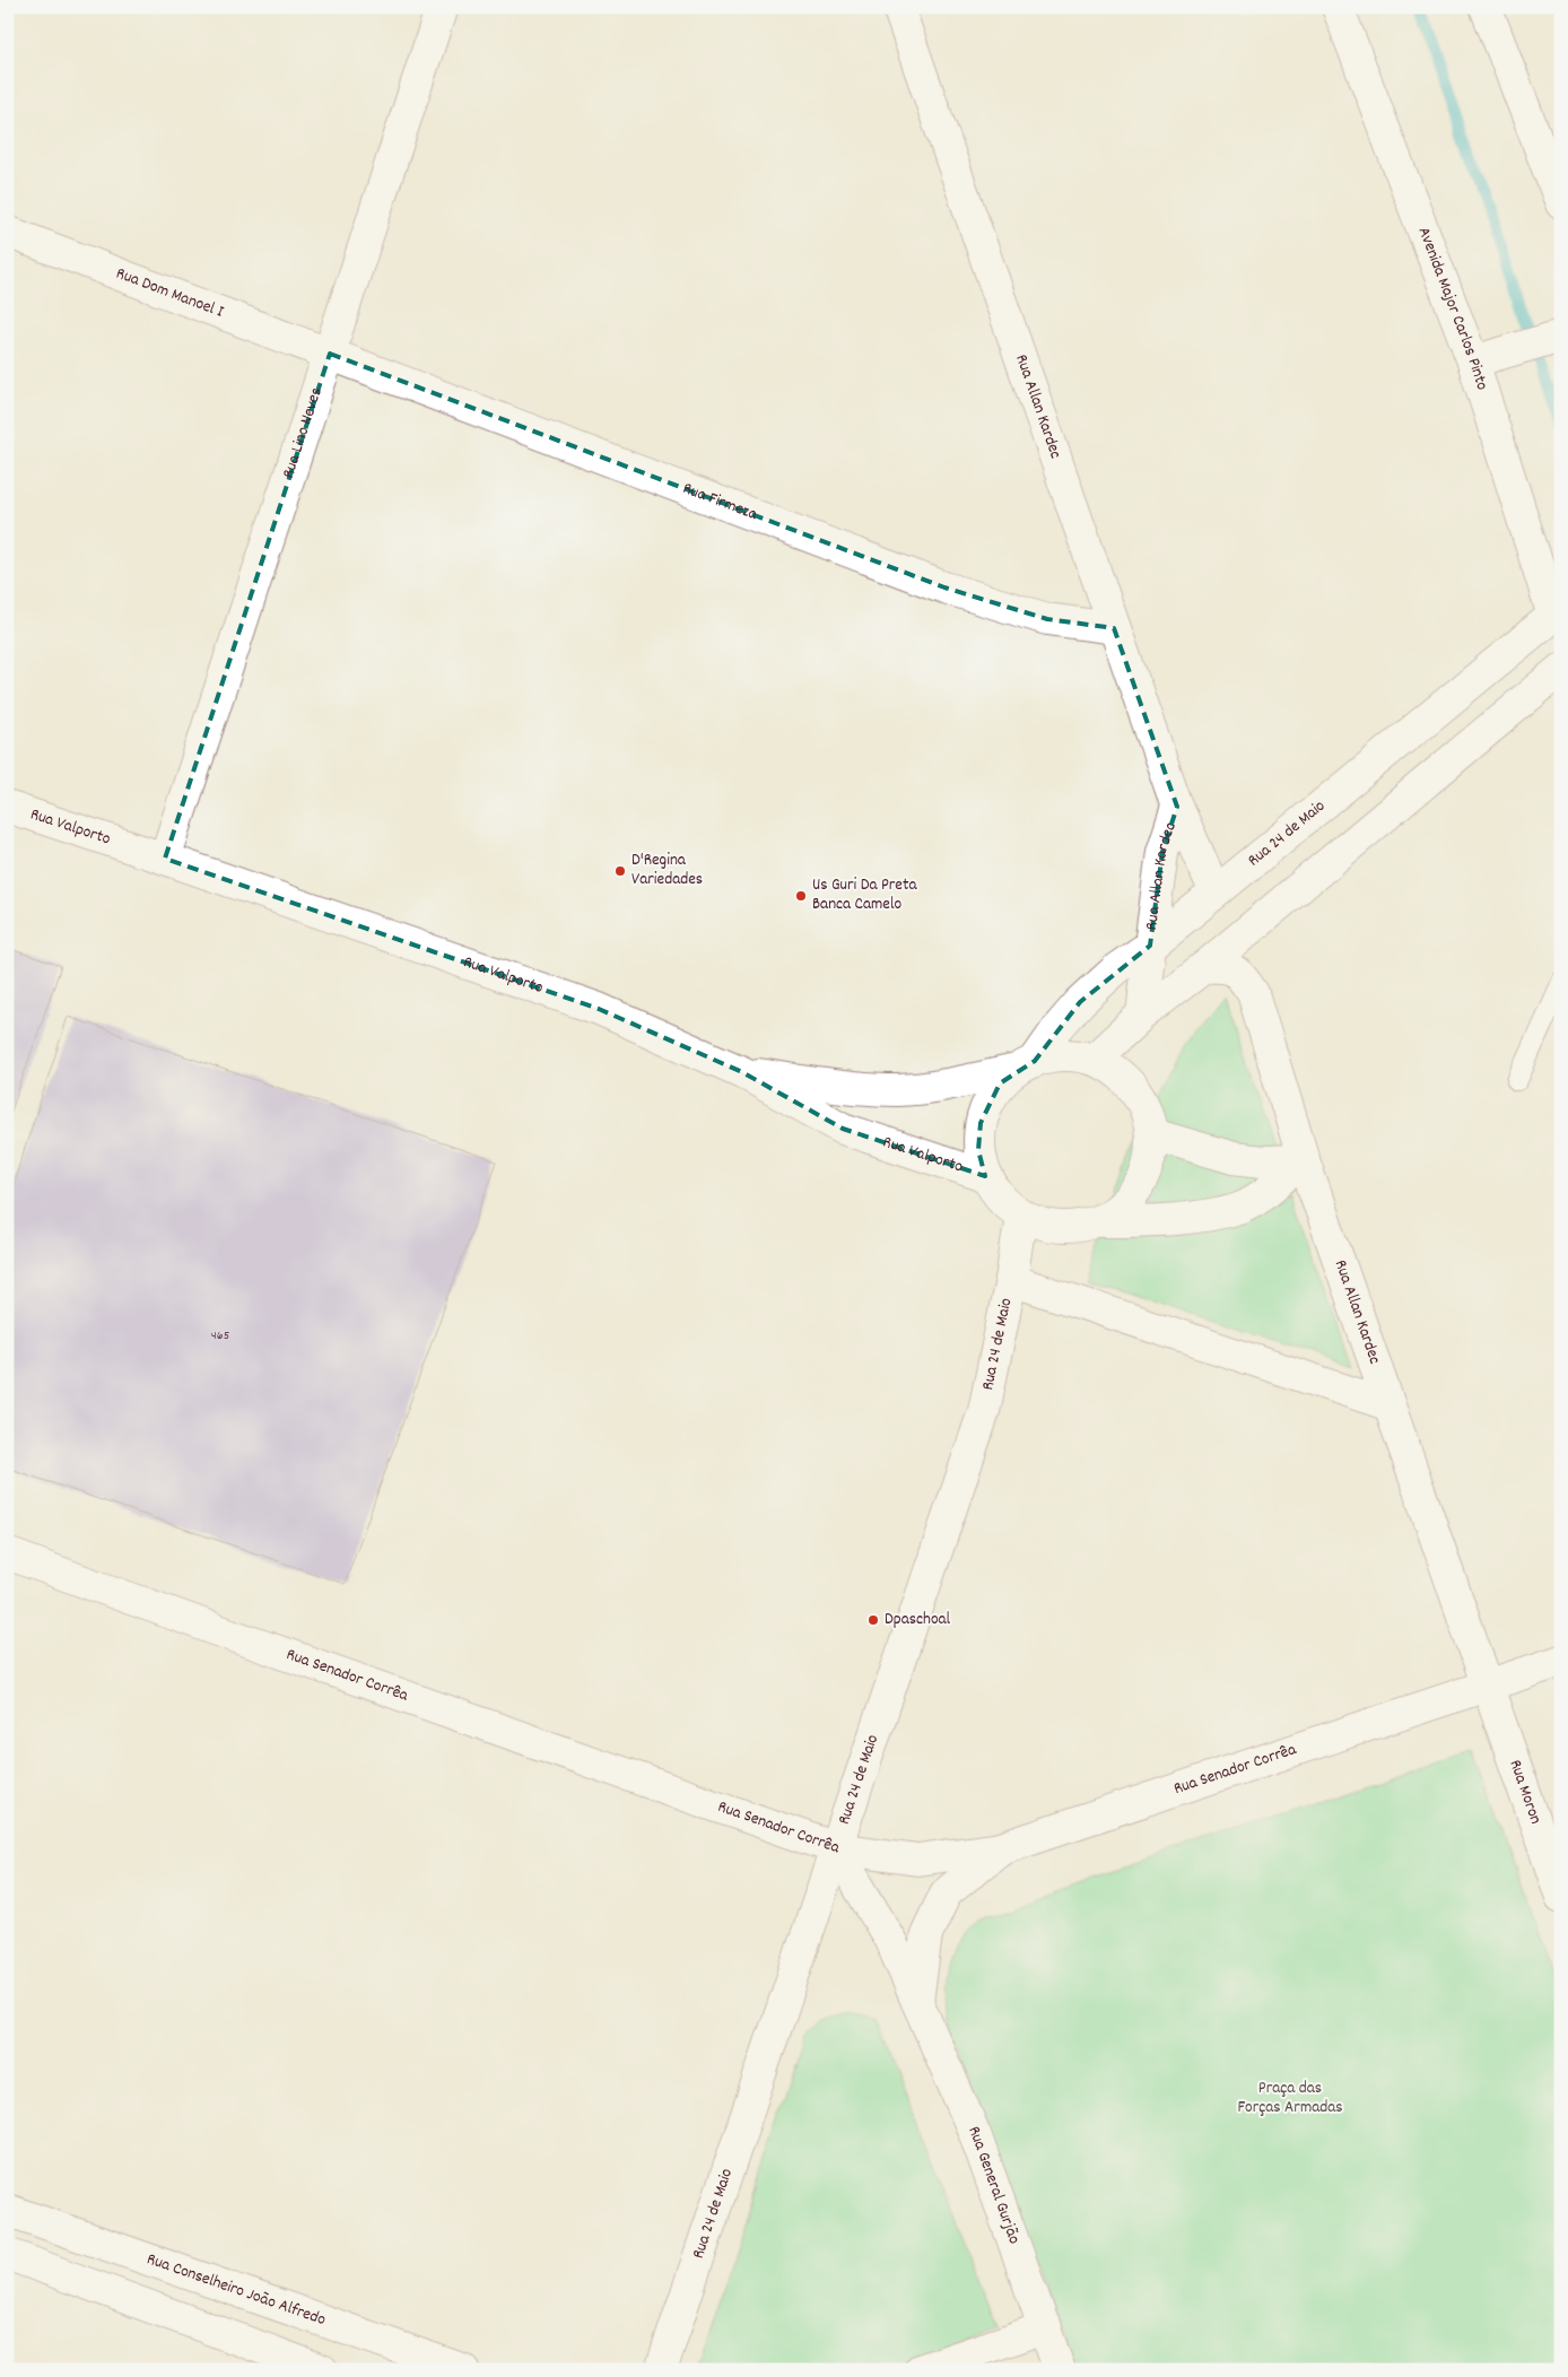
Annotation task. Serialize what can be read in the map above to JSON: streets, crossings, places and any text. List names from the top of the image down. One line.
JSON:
{"streets":{"street":["Rua Dom Manoel I","Avenida Major Carlos Pinto","Rua Allan Kardec","Rua Lino Neves","Rua Firmeza","Rua Valporto","Rua 24 de Maio","Rua Senador Corrêa","Rua Moron","Rua General Gurjão","Rua Conselheiro João Alfredo"]},"crossings":[["Rua Dom Manoel I","Rua Lino Neves"],["Rua Dom Manoel I","Rua Firmeza"],["Avenida Major Carlos Pinto","Rua 24 de Maio"],["Rua Allan Kardec","Rua Firmeza"],["Rua Allan Kardec","Rua 24 de Maio"],["Rua Allan Kardec","Rua Senador Corrêa"],["Rua Allan Kardec","Rua Moron"],["Rua Lino Neves","Rua Firmeza"],["Rua Lino Neves","Rua Valporto"],["Rua Valporto","Rua 24 de Maio"],["Rua 24 de Maio","Rua Senador Corrêa"],["Rua 24 de Maio","Rua General Gurjão"],["Rua Senador Corrêa","Rua Moron"],["Rua Senador Corrêa","Rua General Gurjão"]],"parks":["Praça das Forças Armadas"],"places":["D'Regina Variedades","Us Guri Da Preta Banca Camelo","Dpaschoal"],"house_numbers":["465"]}
